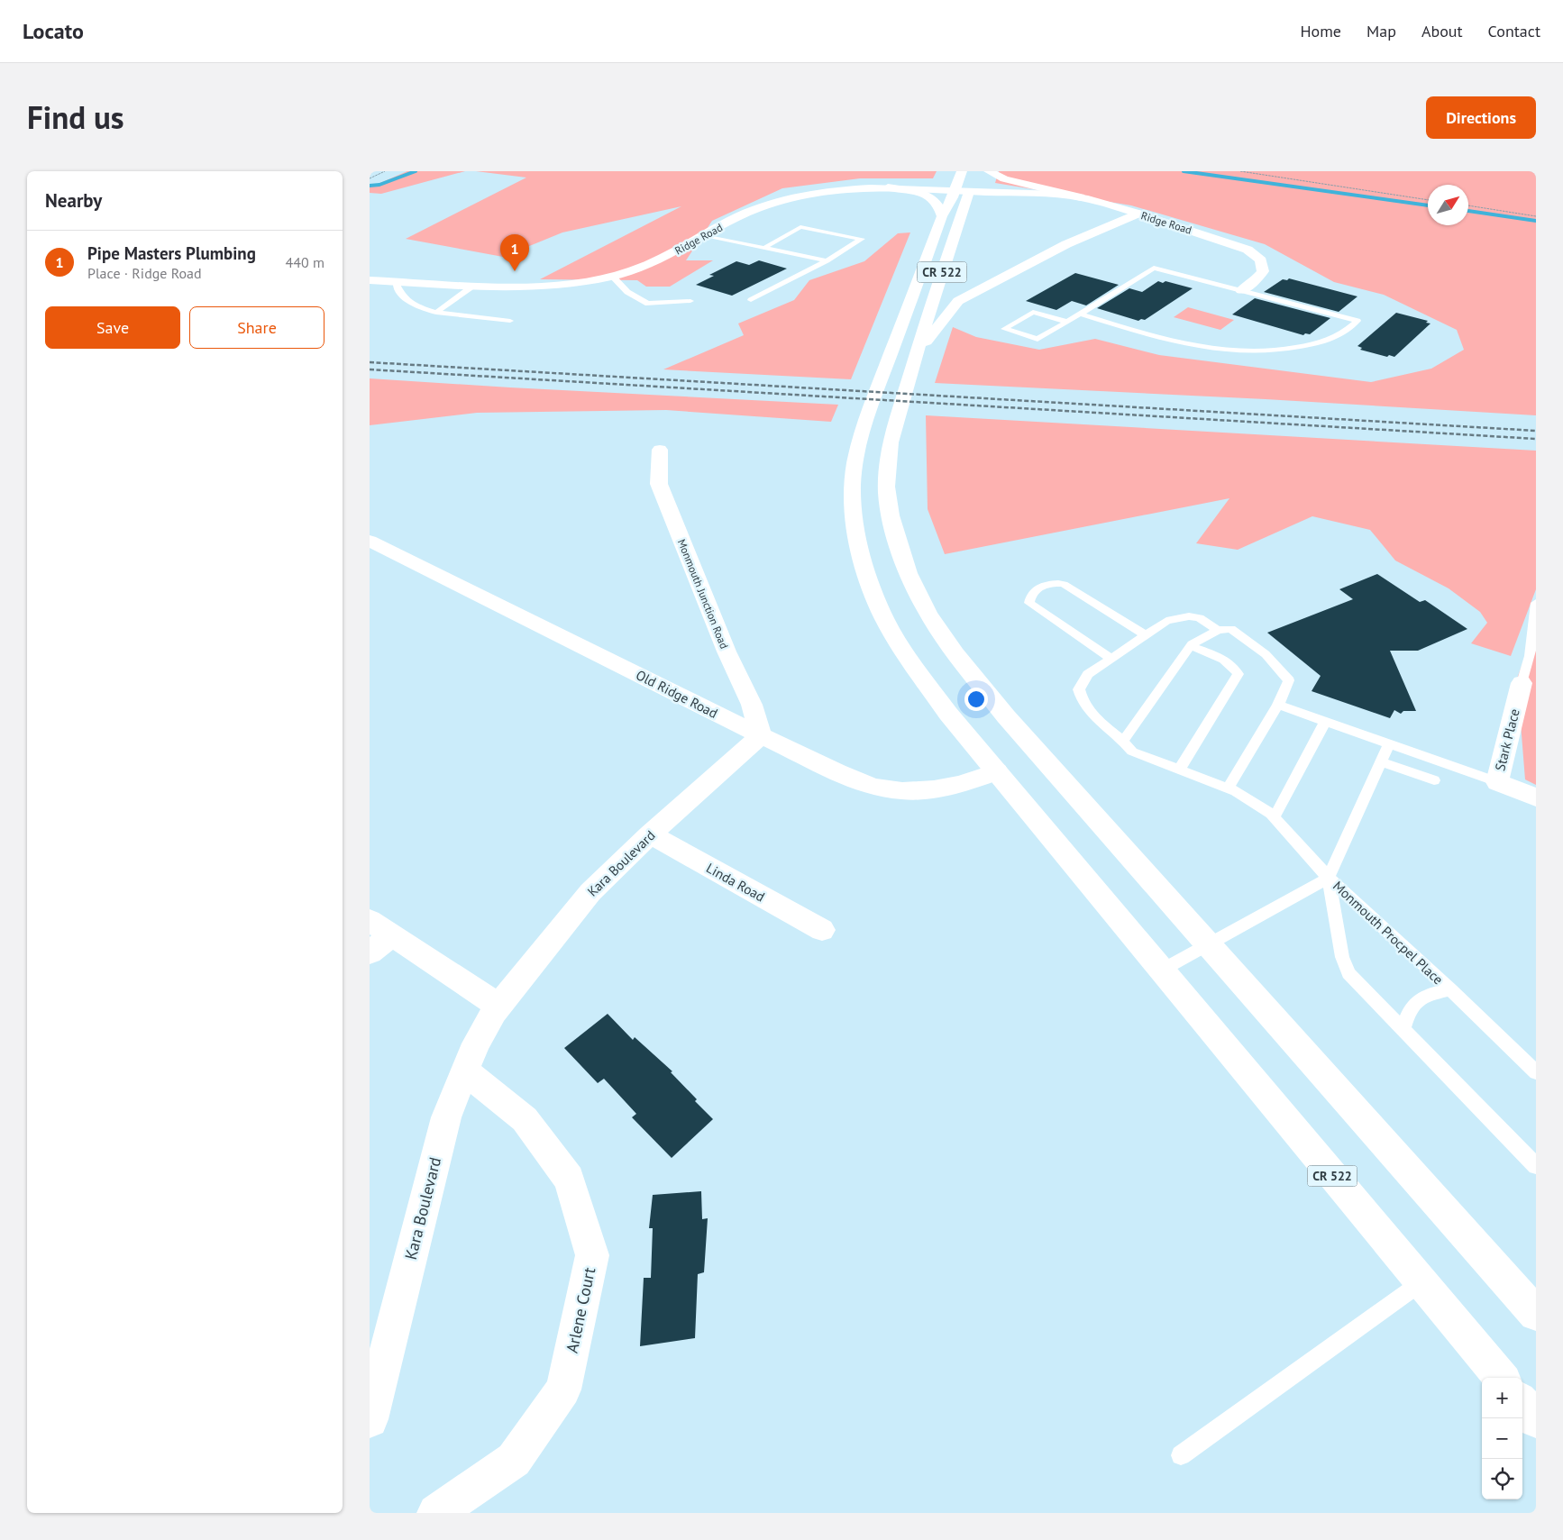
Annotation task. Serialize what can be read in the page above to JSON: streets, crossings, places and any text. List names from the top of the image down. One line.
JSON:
{"streets":{"main road":["Ridge Road","CR 522","Monmouth Junction Road","Old Ridge Road","Stark Place","Kara Boulevard","Linda Road","Arlene Court"],"lane":["Monmouth Procpel Place"]},"crossings":[["Ridge Road","CR 522"],["CR 522","Old Ridge Road"],["Monmouth Junction Road","Old Ridge Road"],["Monmouth Junction Road","Kara Boulevard"],["Old Ridge Road","Kara Boulevard"],["Kara Boulevard","Linda Road"],["Kara Boulevard","Arlene Court"]],"north":"top right","page":{"header":"Locato","nav":["Home","Map","About","Contact"],"title":"Find us","buttons":["Directions",["Save","Share"]],"heading":"Nearby","list":[{"mark":"1","name":"Pipe Masters Plumbing","note":"Place · Ridge Road","value":"440 m"}],"pins":"1","map_buttons":["+","−"]}}
